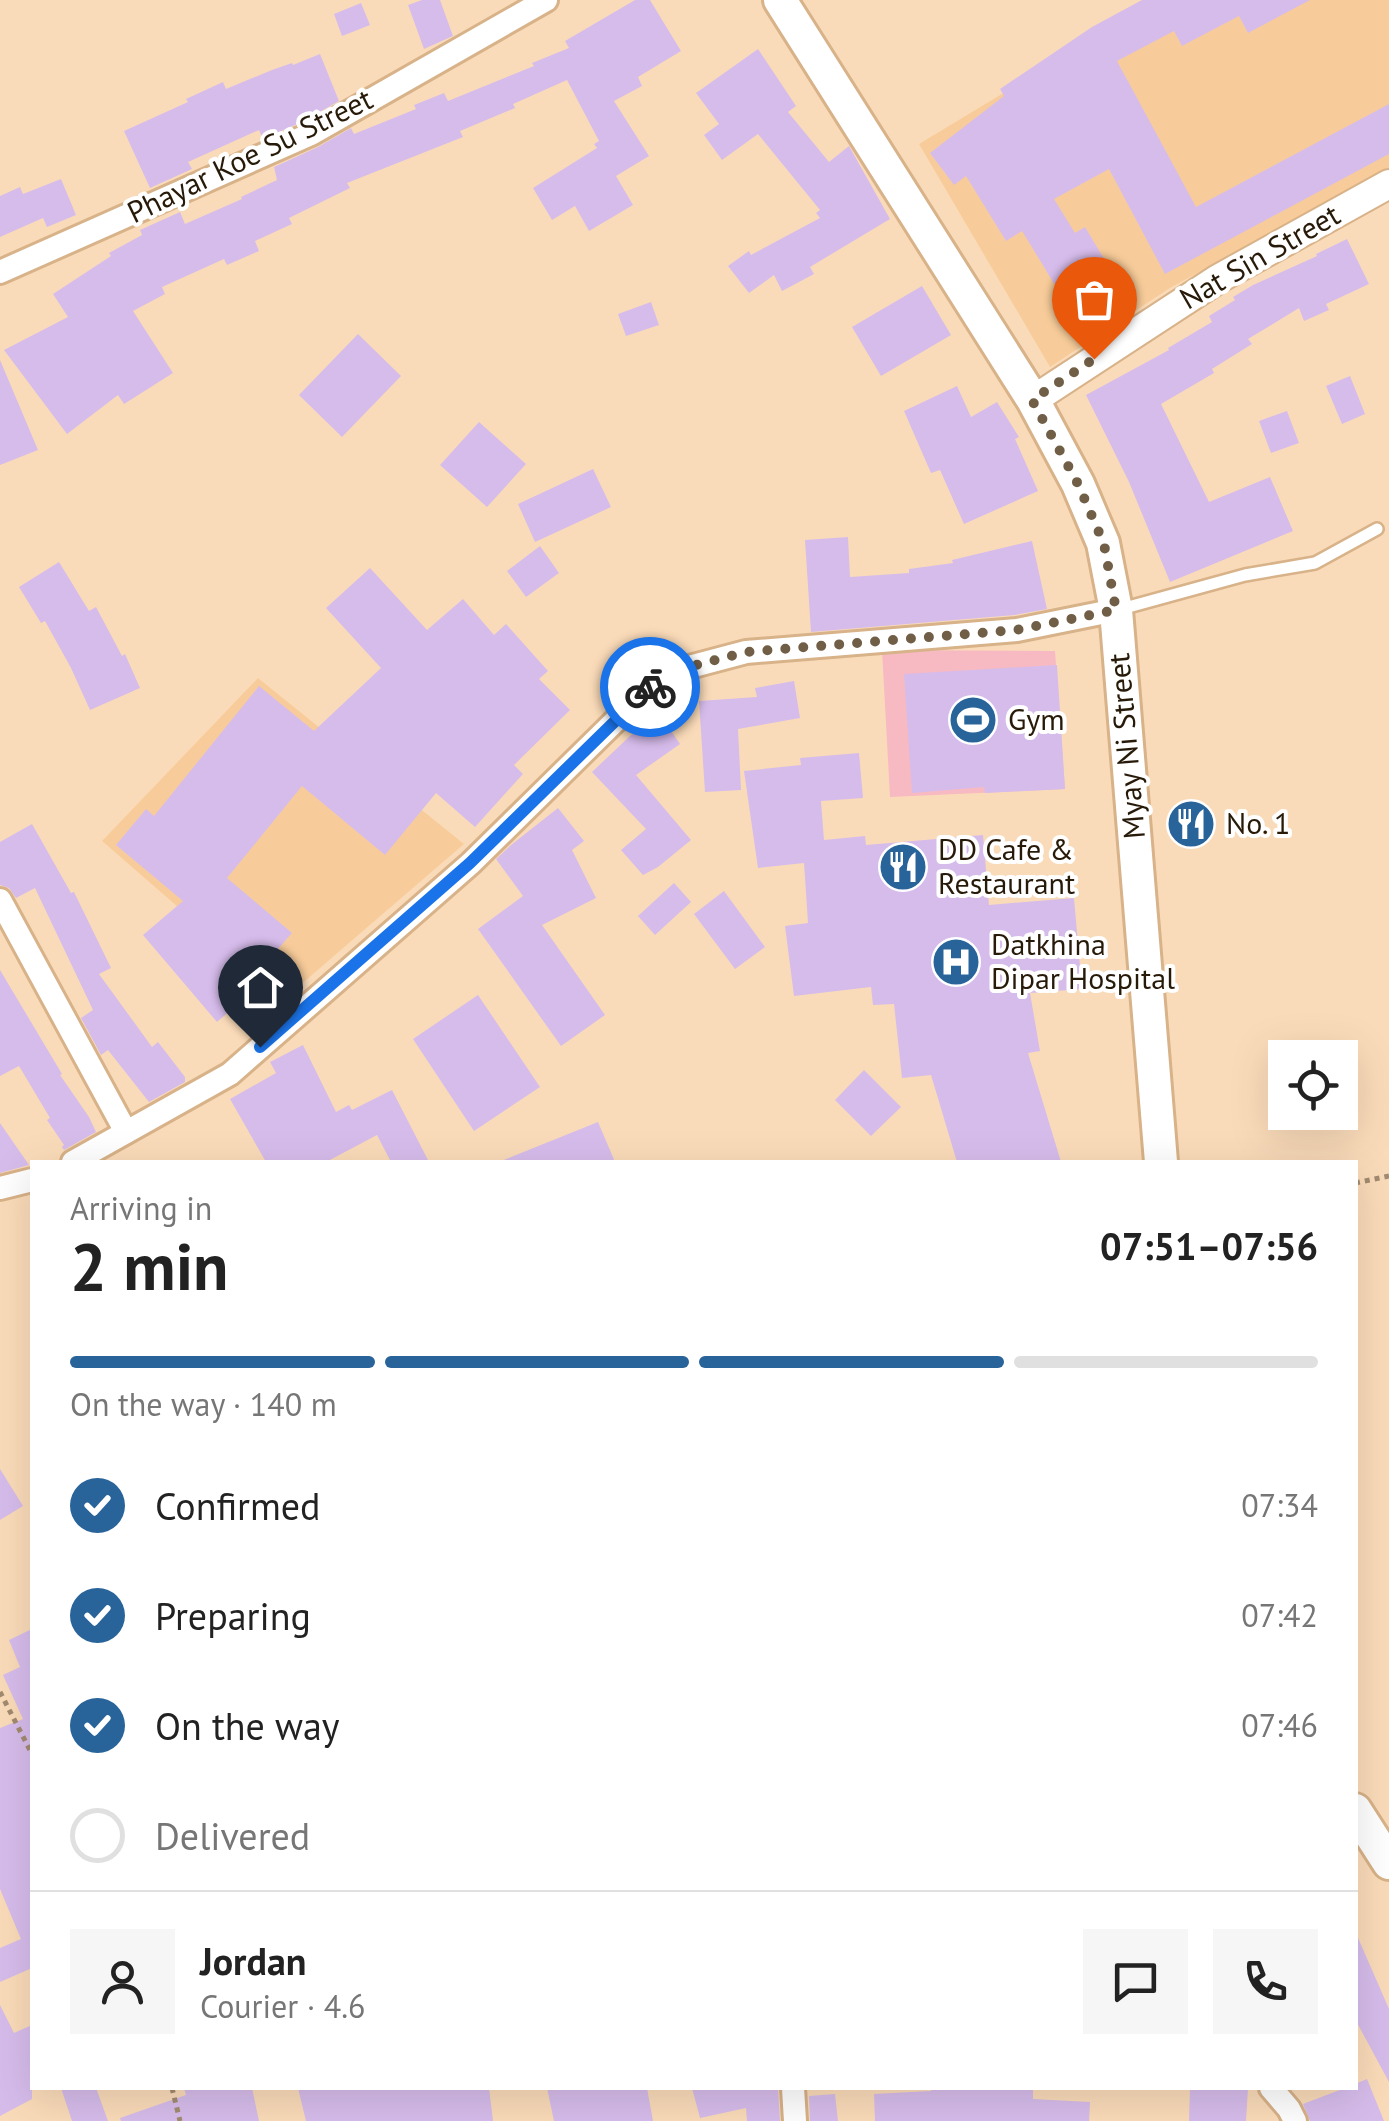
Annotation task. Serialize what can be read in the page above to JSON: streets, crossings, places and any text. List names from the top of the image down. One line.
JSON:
{"streets":{"main road":["Myay Ni Street"],"street":["Phayar Koe Su Street","Nat Sin Street"]},"crossings":[["Nat Sin Street","Myay Ni Street"]],"places":{"sports":["Gym"],"restaurant":["No. 1","DD Cafe & Restaurant"],"hospital":["Datkhina Dipar Hospital"]},"page":{"heading":["2 min","Arriving in","07:51–07:56"],"panel":["Jordan","Courier · 4.6"],"bar":"On the way · 140 m","list":[["Confirmed","07:34"],["Preparing","07:42"],["On the way","07:46"],"Delivered"]}}
